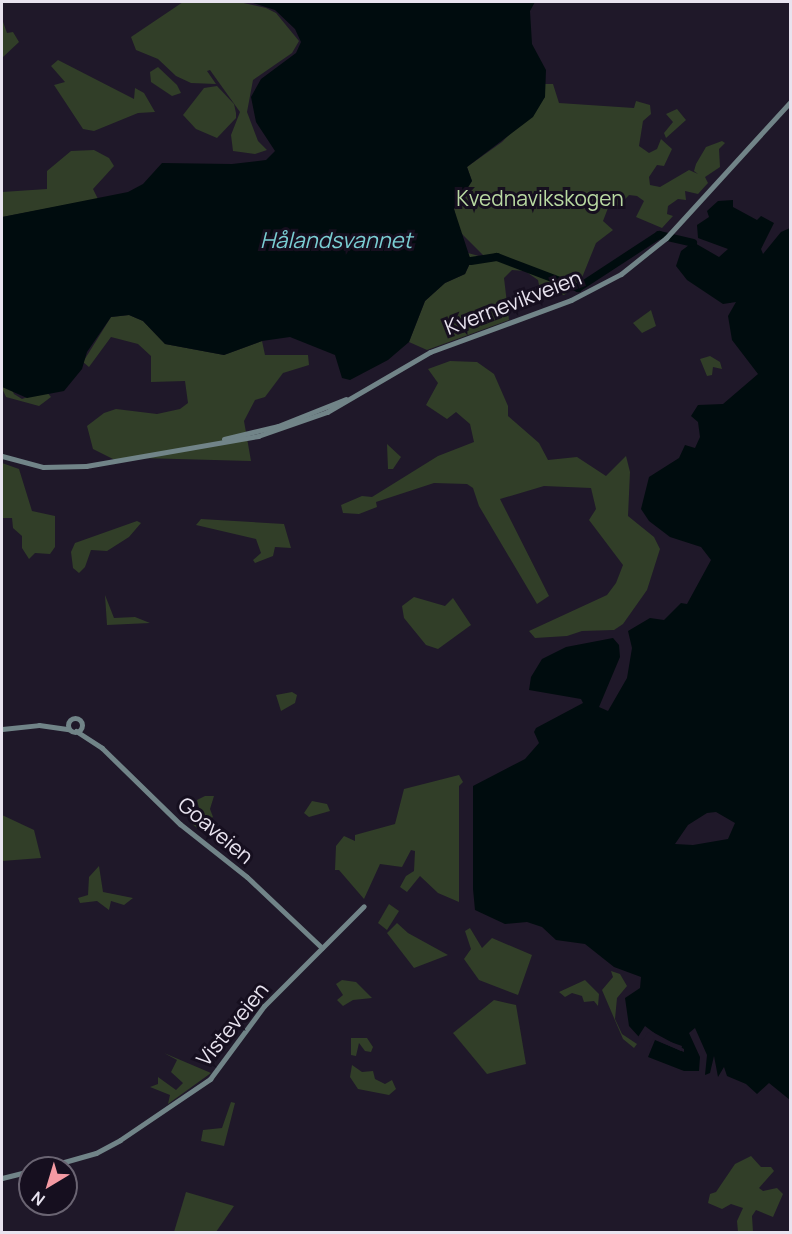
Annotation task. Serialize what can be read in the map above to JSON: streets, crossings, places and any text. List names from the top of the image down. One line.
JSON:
{"streets":{"main road":["Kvernevikveien","Goaveien","Visteveien"]},"crossings":[["Goaveien","Visteveien"]],"water":["Hålandsvannet"],"parks":["Kvednavikskogen"],"north":"bottom left"}
